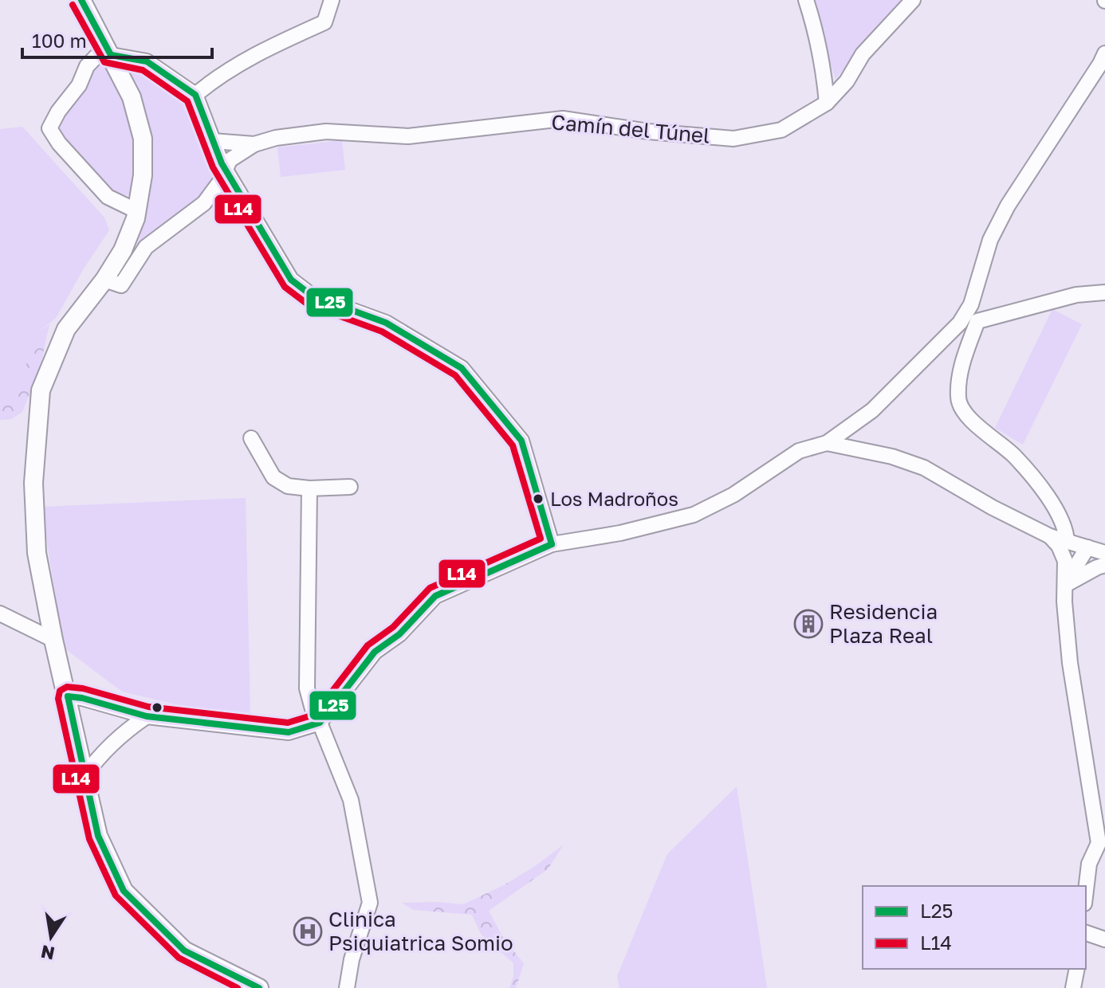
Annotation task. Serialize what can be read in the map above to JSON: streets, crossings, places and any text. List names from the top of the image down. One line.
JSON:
{"streets":{"street":["Camín del Túnel"]},"places":{"other":["Los Madroños"],"building":["Residencia Plaza Real"],"hospital":["Clinica Psiquiatrica Somio"]},"lines":["transit line L25","transit line L14"],"legend":["L25","L14"],"scale_bar":"100 m","north":"bottom"}
